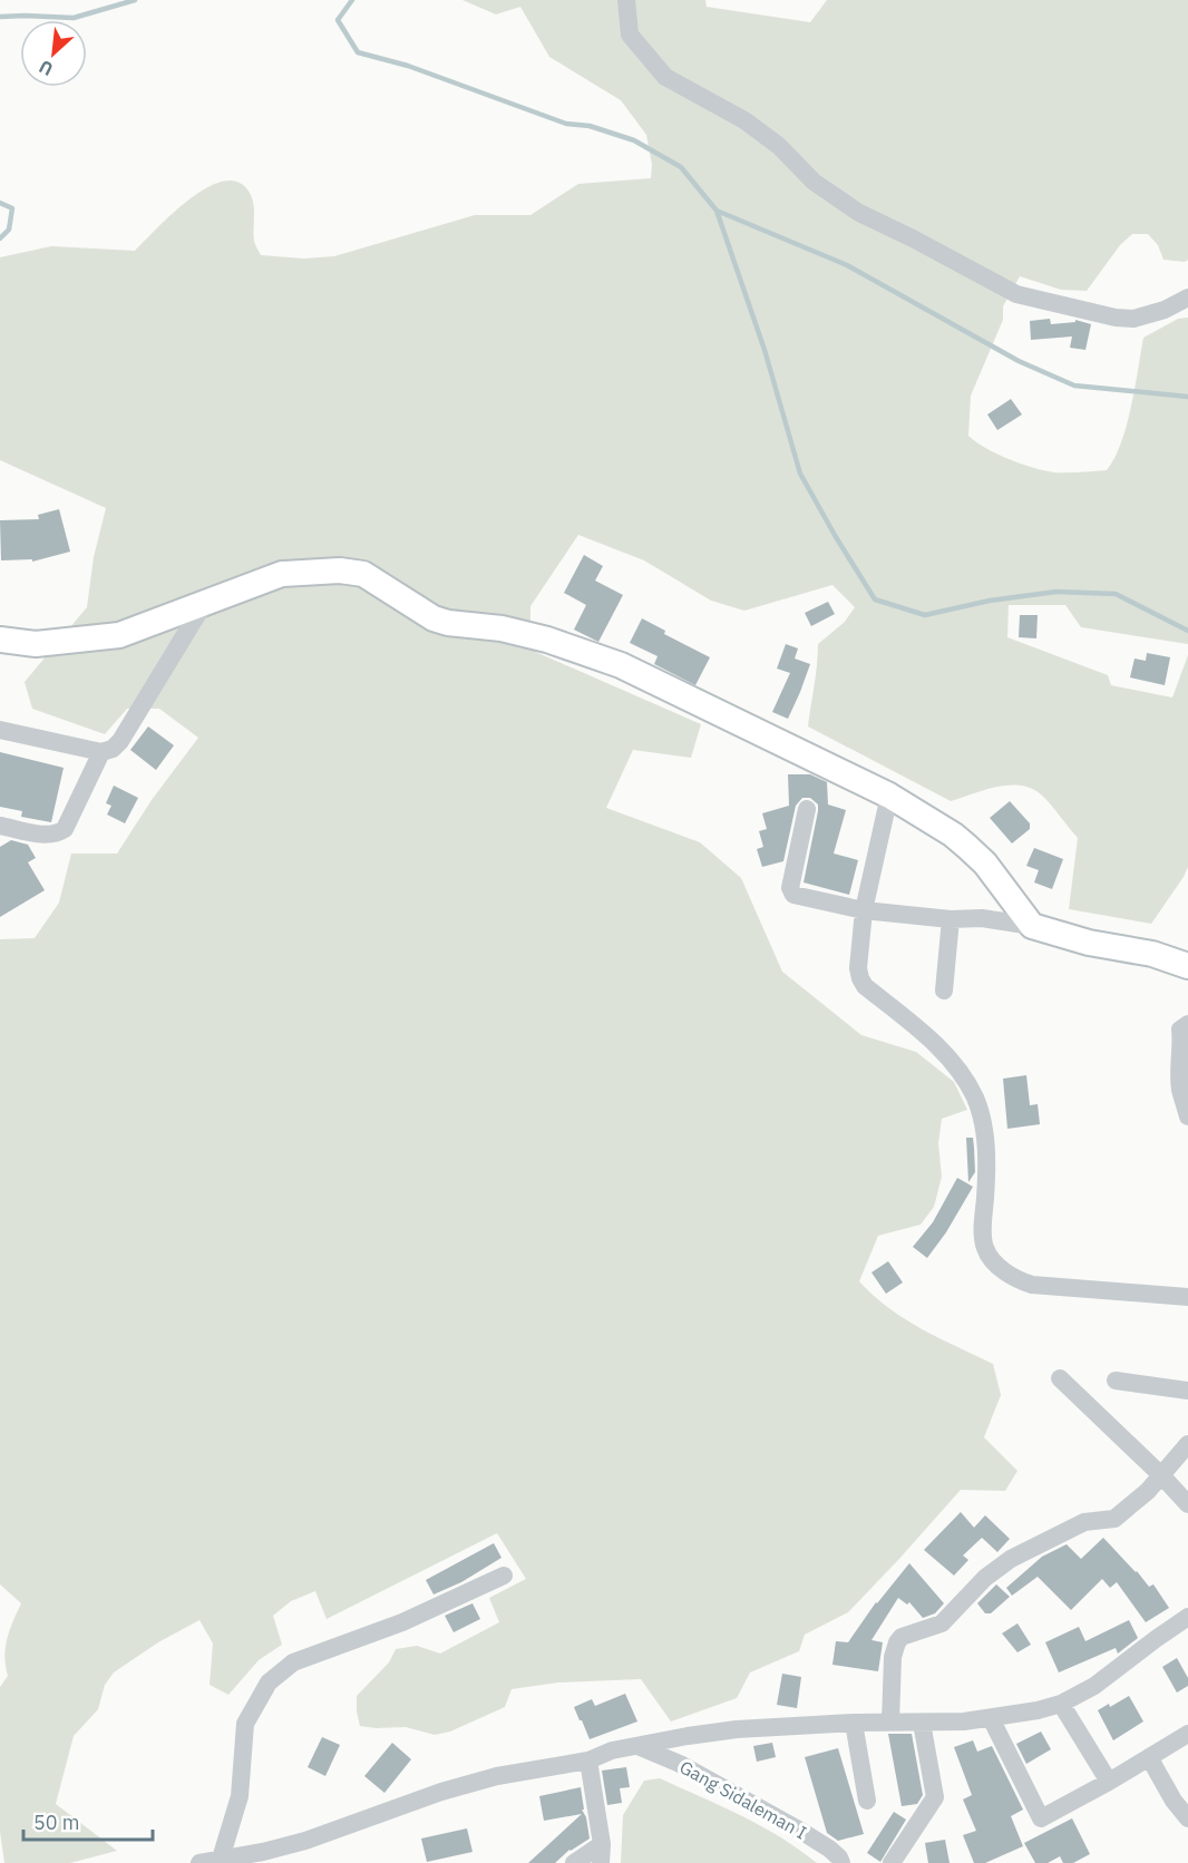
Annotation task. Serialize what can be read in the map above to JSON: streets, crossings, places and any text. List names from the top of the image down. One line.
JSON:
{"streets":{"street":["Gang Sidaleman I"]},"scale_bar":"50 m","north":"bottom left"}
